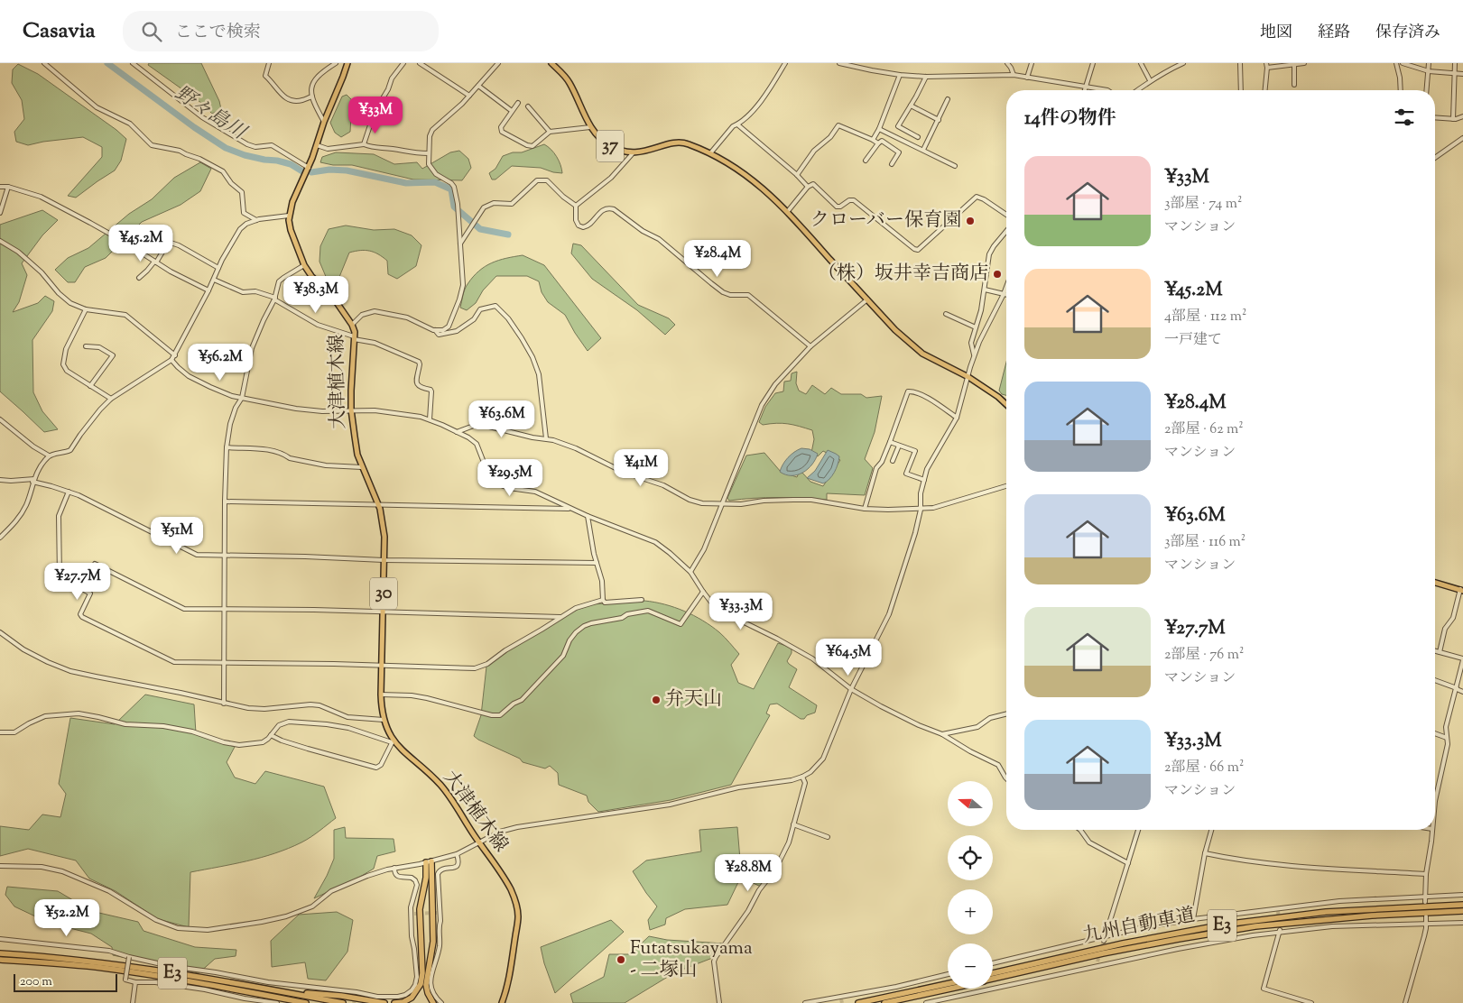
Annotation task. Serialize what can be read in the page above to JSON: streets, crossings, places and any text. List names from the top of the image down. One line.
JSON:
{"streets":{"highway":["E3","九州自動車道"],"main road":["37","大津植木線","30"]},"water":["野々島川"],"places":["クローバー保育園","（株）坂井幸吉商店","弁天山","Futatsukayama - 二塚山"],"scale_bar":"200 m","north":"left","page":{"header":"Casavia","search":"ここで検索","nav":["地図","経路","保存済み"],"heading":"14件の物件","price":["¥33M","¥45.2M","¥28.4M","¥38.3M","¥56.2M","¥63.6M","¥41M","¥29.5M","¥51M","¥27.7M","¥33.3M","¥64.5M","¥28.8M","¥52.2M"],"list":[{"name":"¥33M","note":"3部屋 · 74 m² · マンション"},{"name":"¥45.2M","note":"4部屋 · 112 m² · 一戸建て"},{"name":"¥28.4M","note":"2部屋 · 62 m² · マンション"},{"name":"¥63.6M","note":"3部屋 · 116 m² · マンション"},{"name":"¥27.7M","note":"2部屋 · 76 m² · マンション"},{"name":"¥33.3M","note":"2部屋 · 66 m² · マンション"}],"map_buttons":["+","−"],"scale":"200 m"}}
